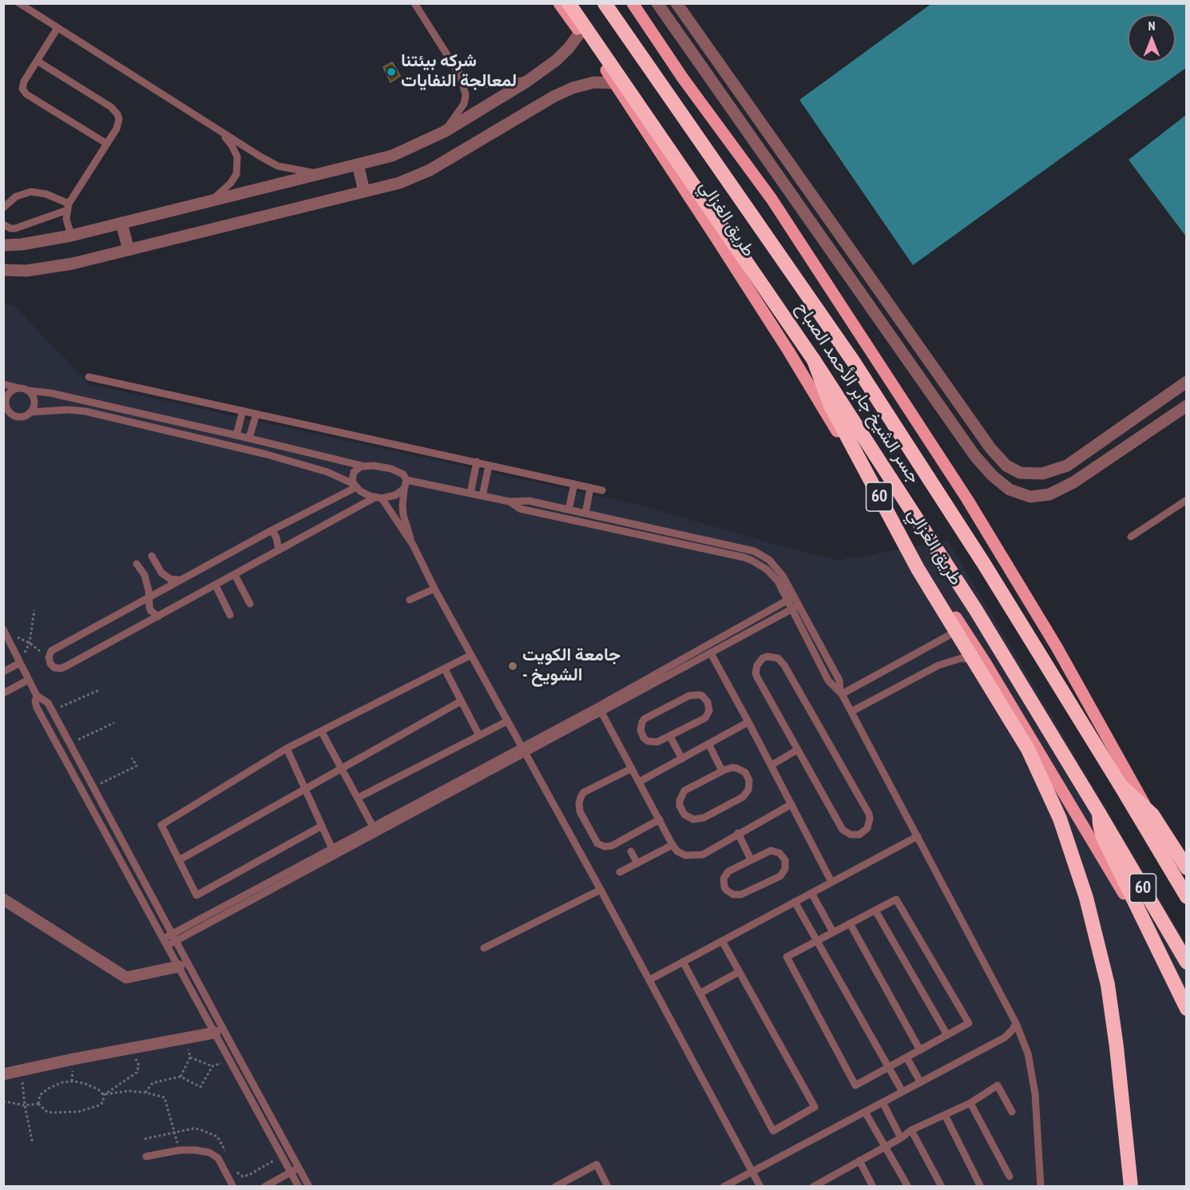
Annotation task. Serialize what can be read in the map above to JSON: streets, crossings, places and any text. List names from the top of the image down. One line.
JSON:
{"streets":{"highway":["جسر الشيخ جابر الأحمد الصباح","60"],"main road":["طريق الغزالي"]},"crossings":[["جسر الشيخ جابر الأحمد الصباح","60"]],"places":["شركه بيئتنا لمعالجة النفايات","جامعة الكويت - الشويخ"],"north":"top"}
